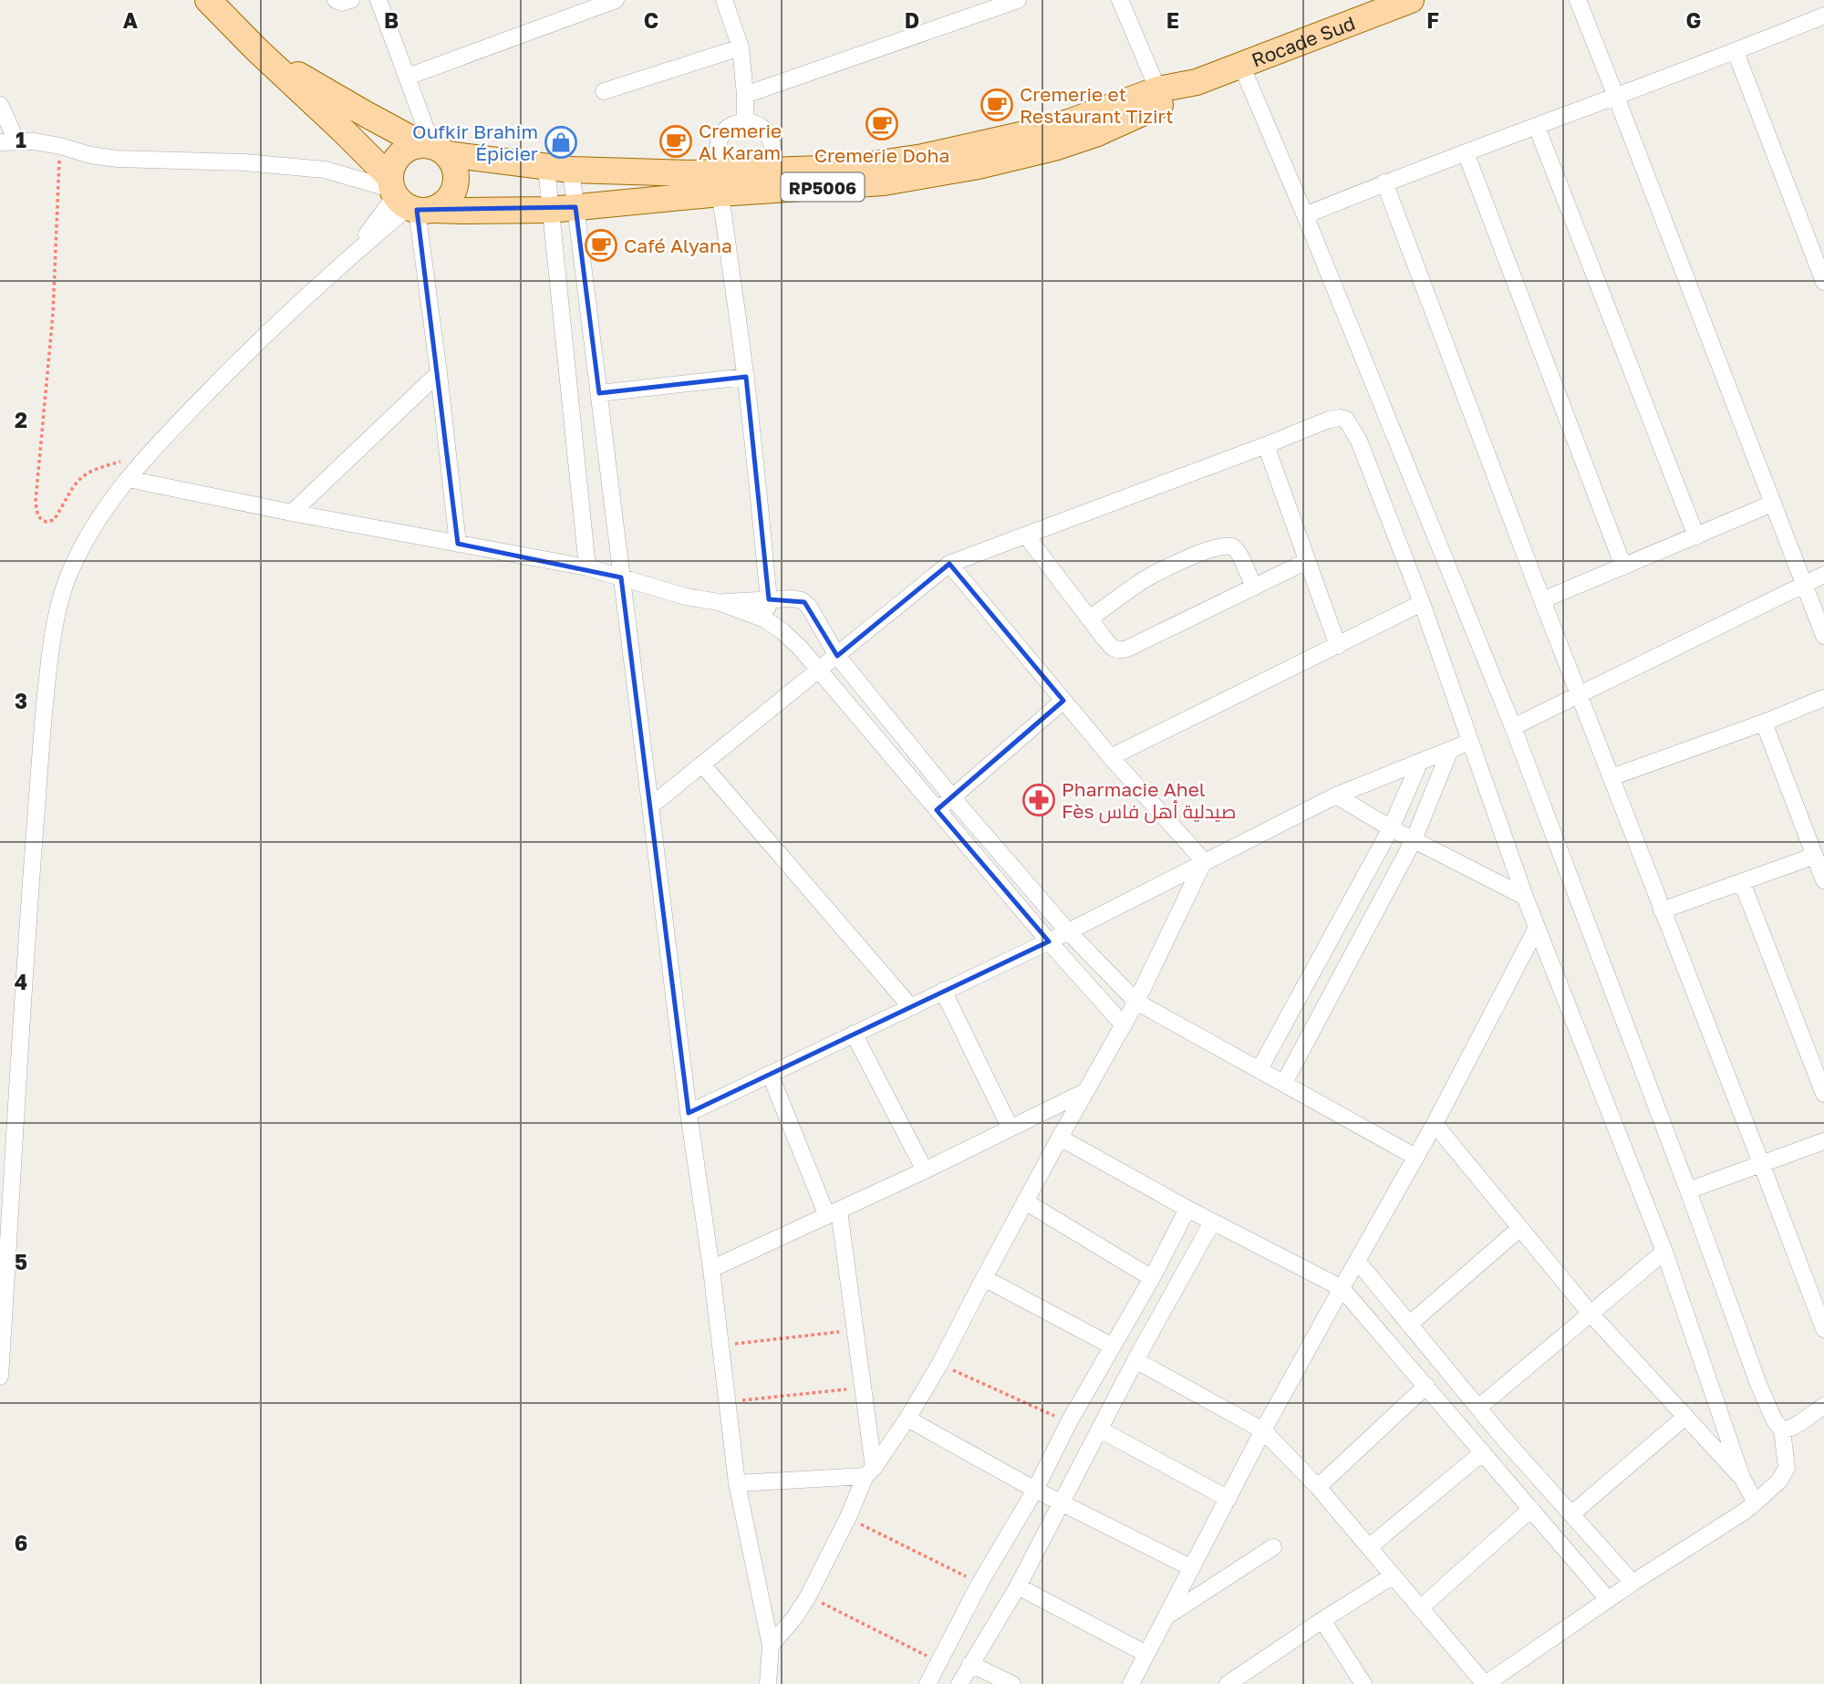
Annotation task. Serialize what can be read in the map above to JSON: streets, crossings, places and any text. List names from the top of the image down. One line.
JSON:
{"streets":{"main road":["Rocade Sud","RP5006"]},"crossings":[["Rocade Sud","RP5006"]],"places":{"cafe":["Cremerie et Restaurant Tizirt","Cremerie Doha","Cremerie Al Karam","Café Alyana"],"shop":["Oufkir Brahim Épicier"],"pharmacy":["Pharmacie Ahel Fès صيدلية أهل فاس"]},"grid":{"columns":["A","B","C","D","E","F","G"],"rows":["1","2","3","4","5","6"]}}
